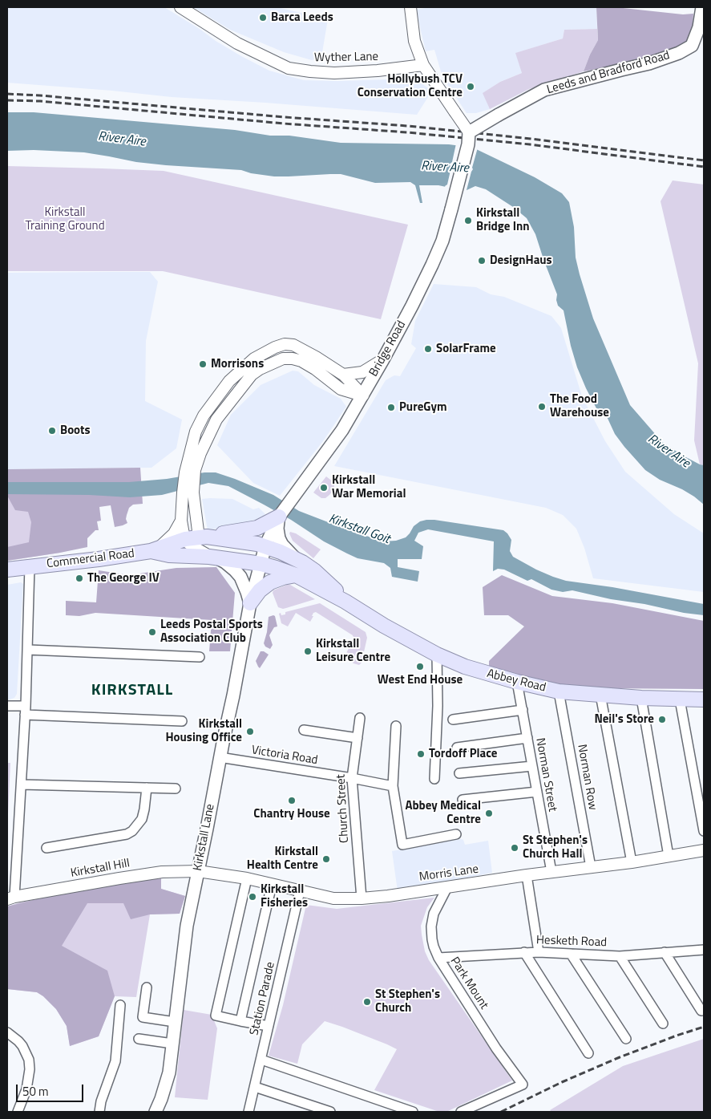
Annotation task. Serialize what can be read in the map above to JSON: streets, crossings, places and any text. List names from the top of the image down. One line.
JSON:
{"streets":{"main road":["Leeds and Bradford Road","Bridge Road","Commercial Road","Abbey Road","Kirkstall Lane"],"street":["Wyther Lane","Victoria Road","Norman Street","Norman Row","Church Street","Kirkstall Hill","Morris Lane","Hesketh Road","Park Mount","Station Parade"]},"crossings":[["Leeds and Bradford Road","Bridge Road"],["Bridge Road","Commercial Road"],["Bridge Road","Abbey Road"],["Bridge Road","Kirkstall Lane"],["Commercial Road","Abbey Road"],["Commercial Road","Kirkstall Lane"],["Abbey Road","Norman Street"],["Abbey Road","Norman Row"],["Abbey Road","Kirkstall Lane"],["Victoria Road","Church Street"],["Victoria Road","Kirkstall Lane"],["Norman Street","Morris Lane"],["Norman Row","Morris Lane"],["Church Street","Morris Lane"],["Kirkstall Lane","Kirkstall Hill"],["Kirkstall Lane","Morris Lane"],["Kirkstall Hill","Morris Lane"],["Morris Lane","Park Mount"],["Morris Lane","Station Parade"],["Hesketh Road","Park Mount"]],"districts":["KIRKSTALL"],"water":["River Aire","Kirkstall Goit"],"parks":["Kirkstall Training Ground"],"places":["Barca Leeds","Hollybush TCV Conservation Centre","Kirkstall Bridge Inn","DesignHaus","SolarFrame","Morrisons","The Food Warehouse","PureGym","Boots","Kirkstall War Memorial","The George IV","Leeds Postal Sports Association Club","Kirkstall Leisure Centre","West End House","Neil's Store","Kirkstall Housing Office","Tordoff Place","Chantry House","Abbey Medical Centre","St Stephen's Church Hall","Kirkstall Health Centre","Kirkstall Fisheries","St Stephen's Church"],"scale_bar":"50 m"}
